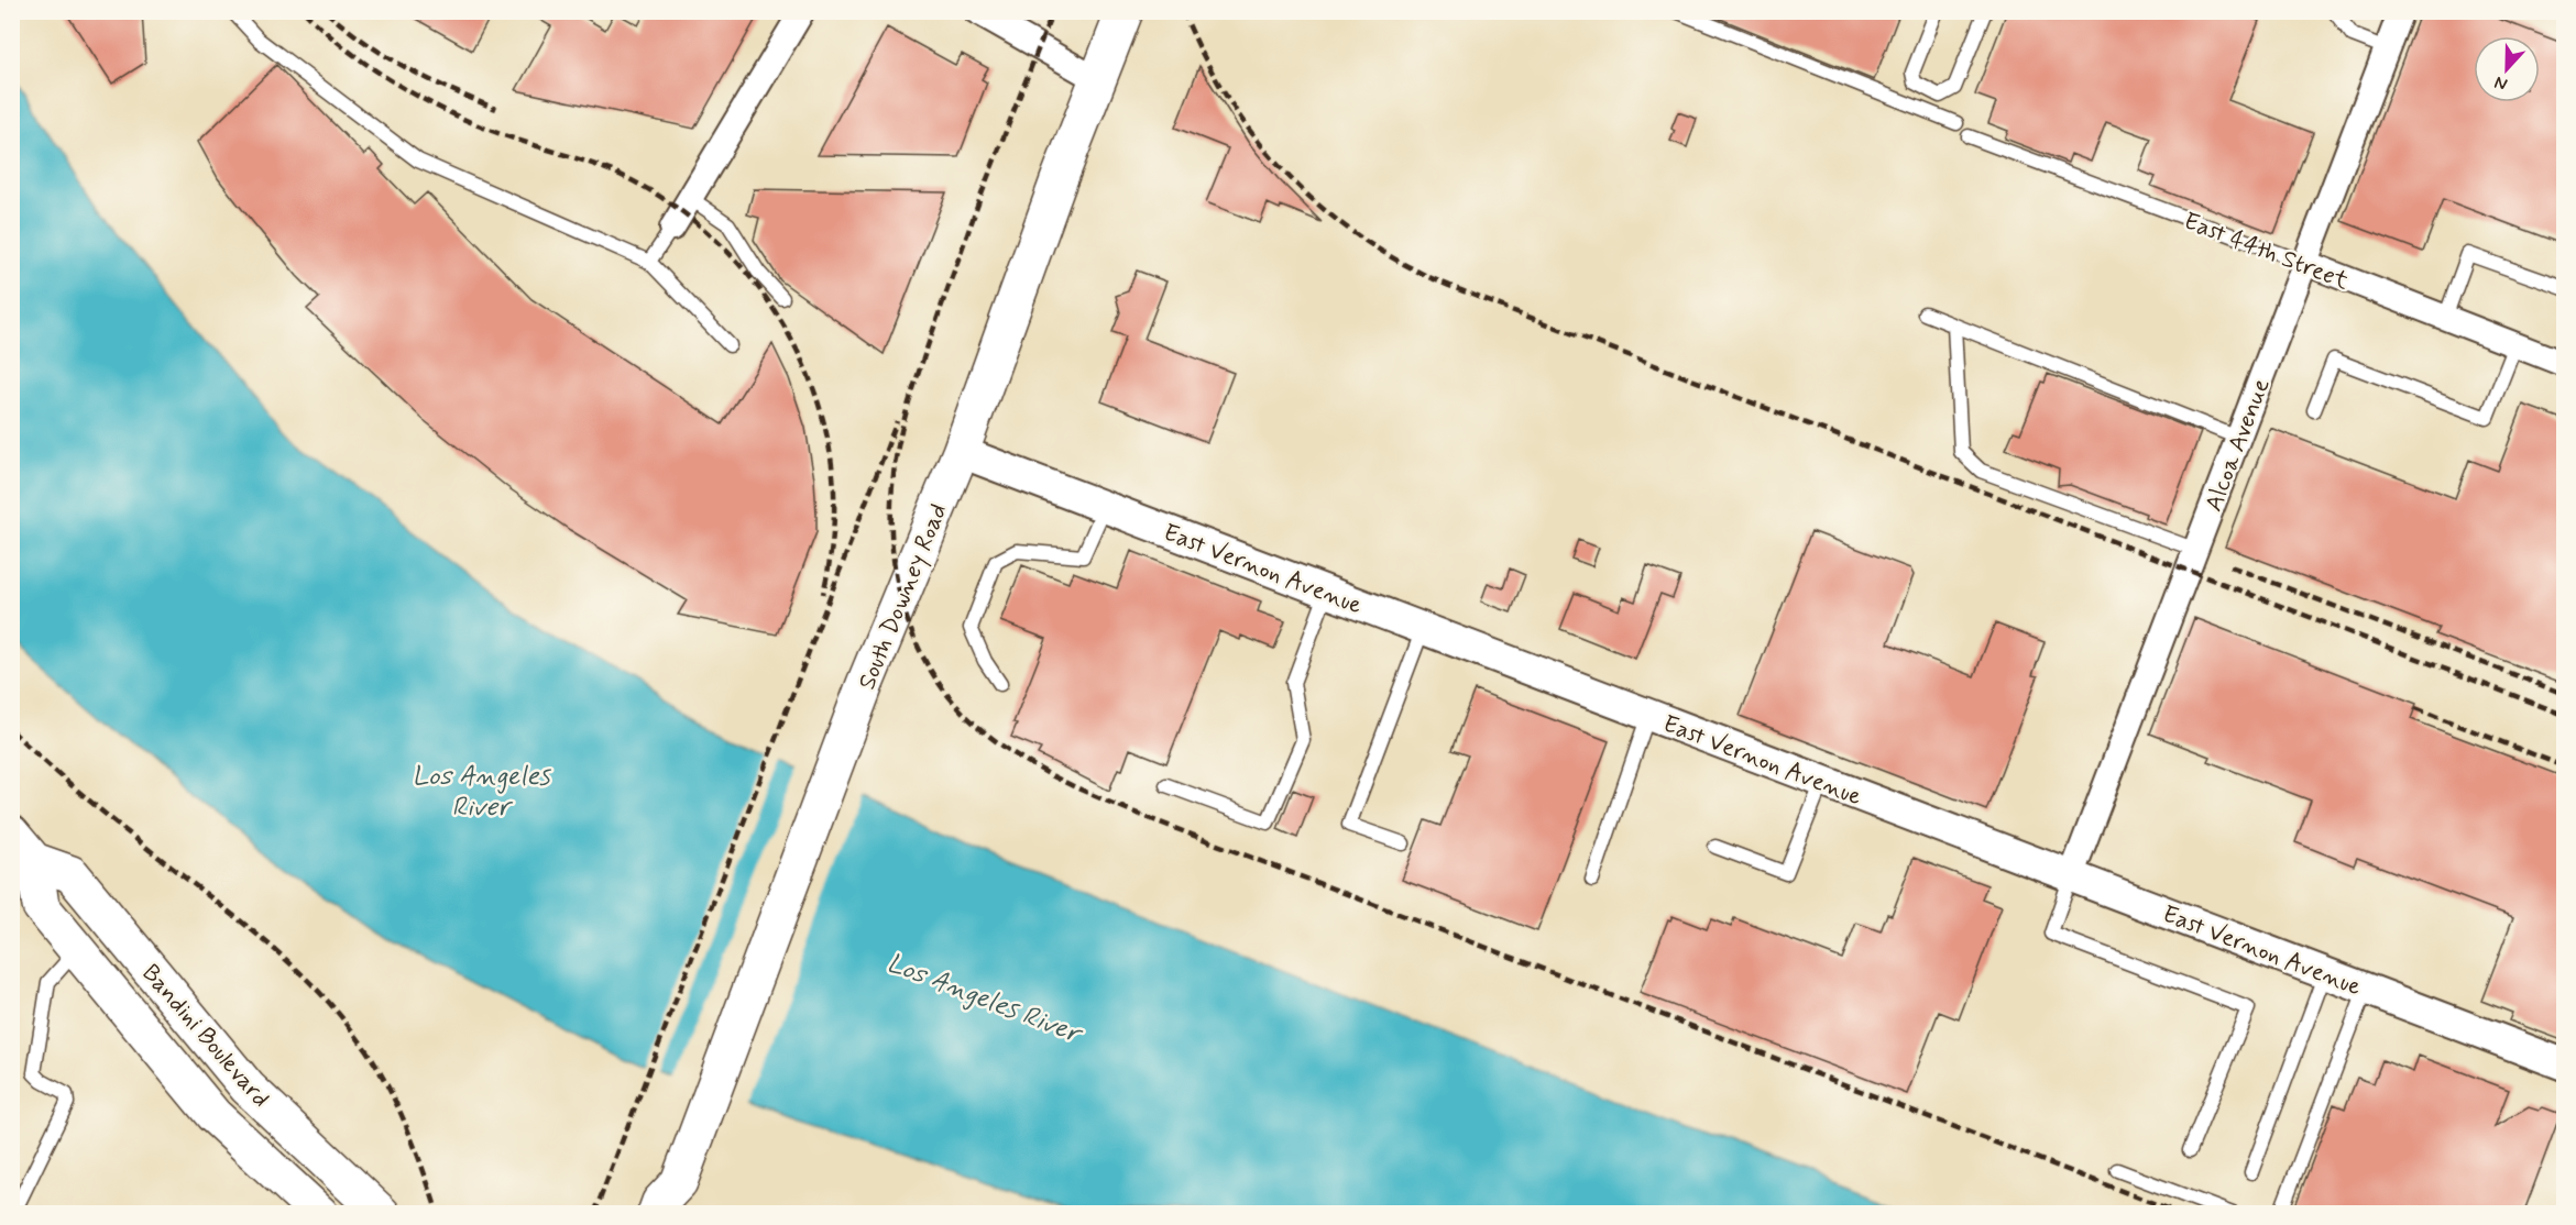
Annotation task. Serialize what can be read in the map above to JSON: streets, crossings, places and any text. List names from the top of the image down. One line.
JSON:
{"streets":{"main road":["South Downey Road","Bandini Boulevard"],"street":["East 44th Street","Alcoa Avenue","East Vernon Avenue"]},"crossings":[["East 44th Street","Alcoa Avenue"],["Alcoa Avenue","East Vernon Avenue"],["East Vernon Avenue","South Downey Road"]],"water":["Los Angeles River"],"north":"bottom"}
